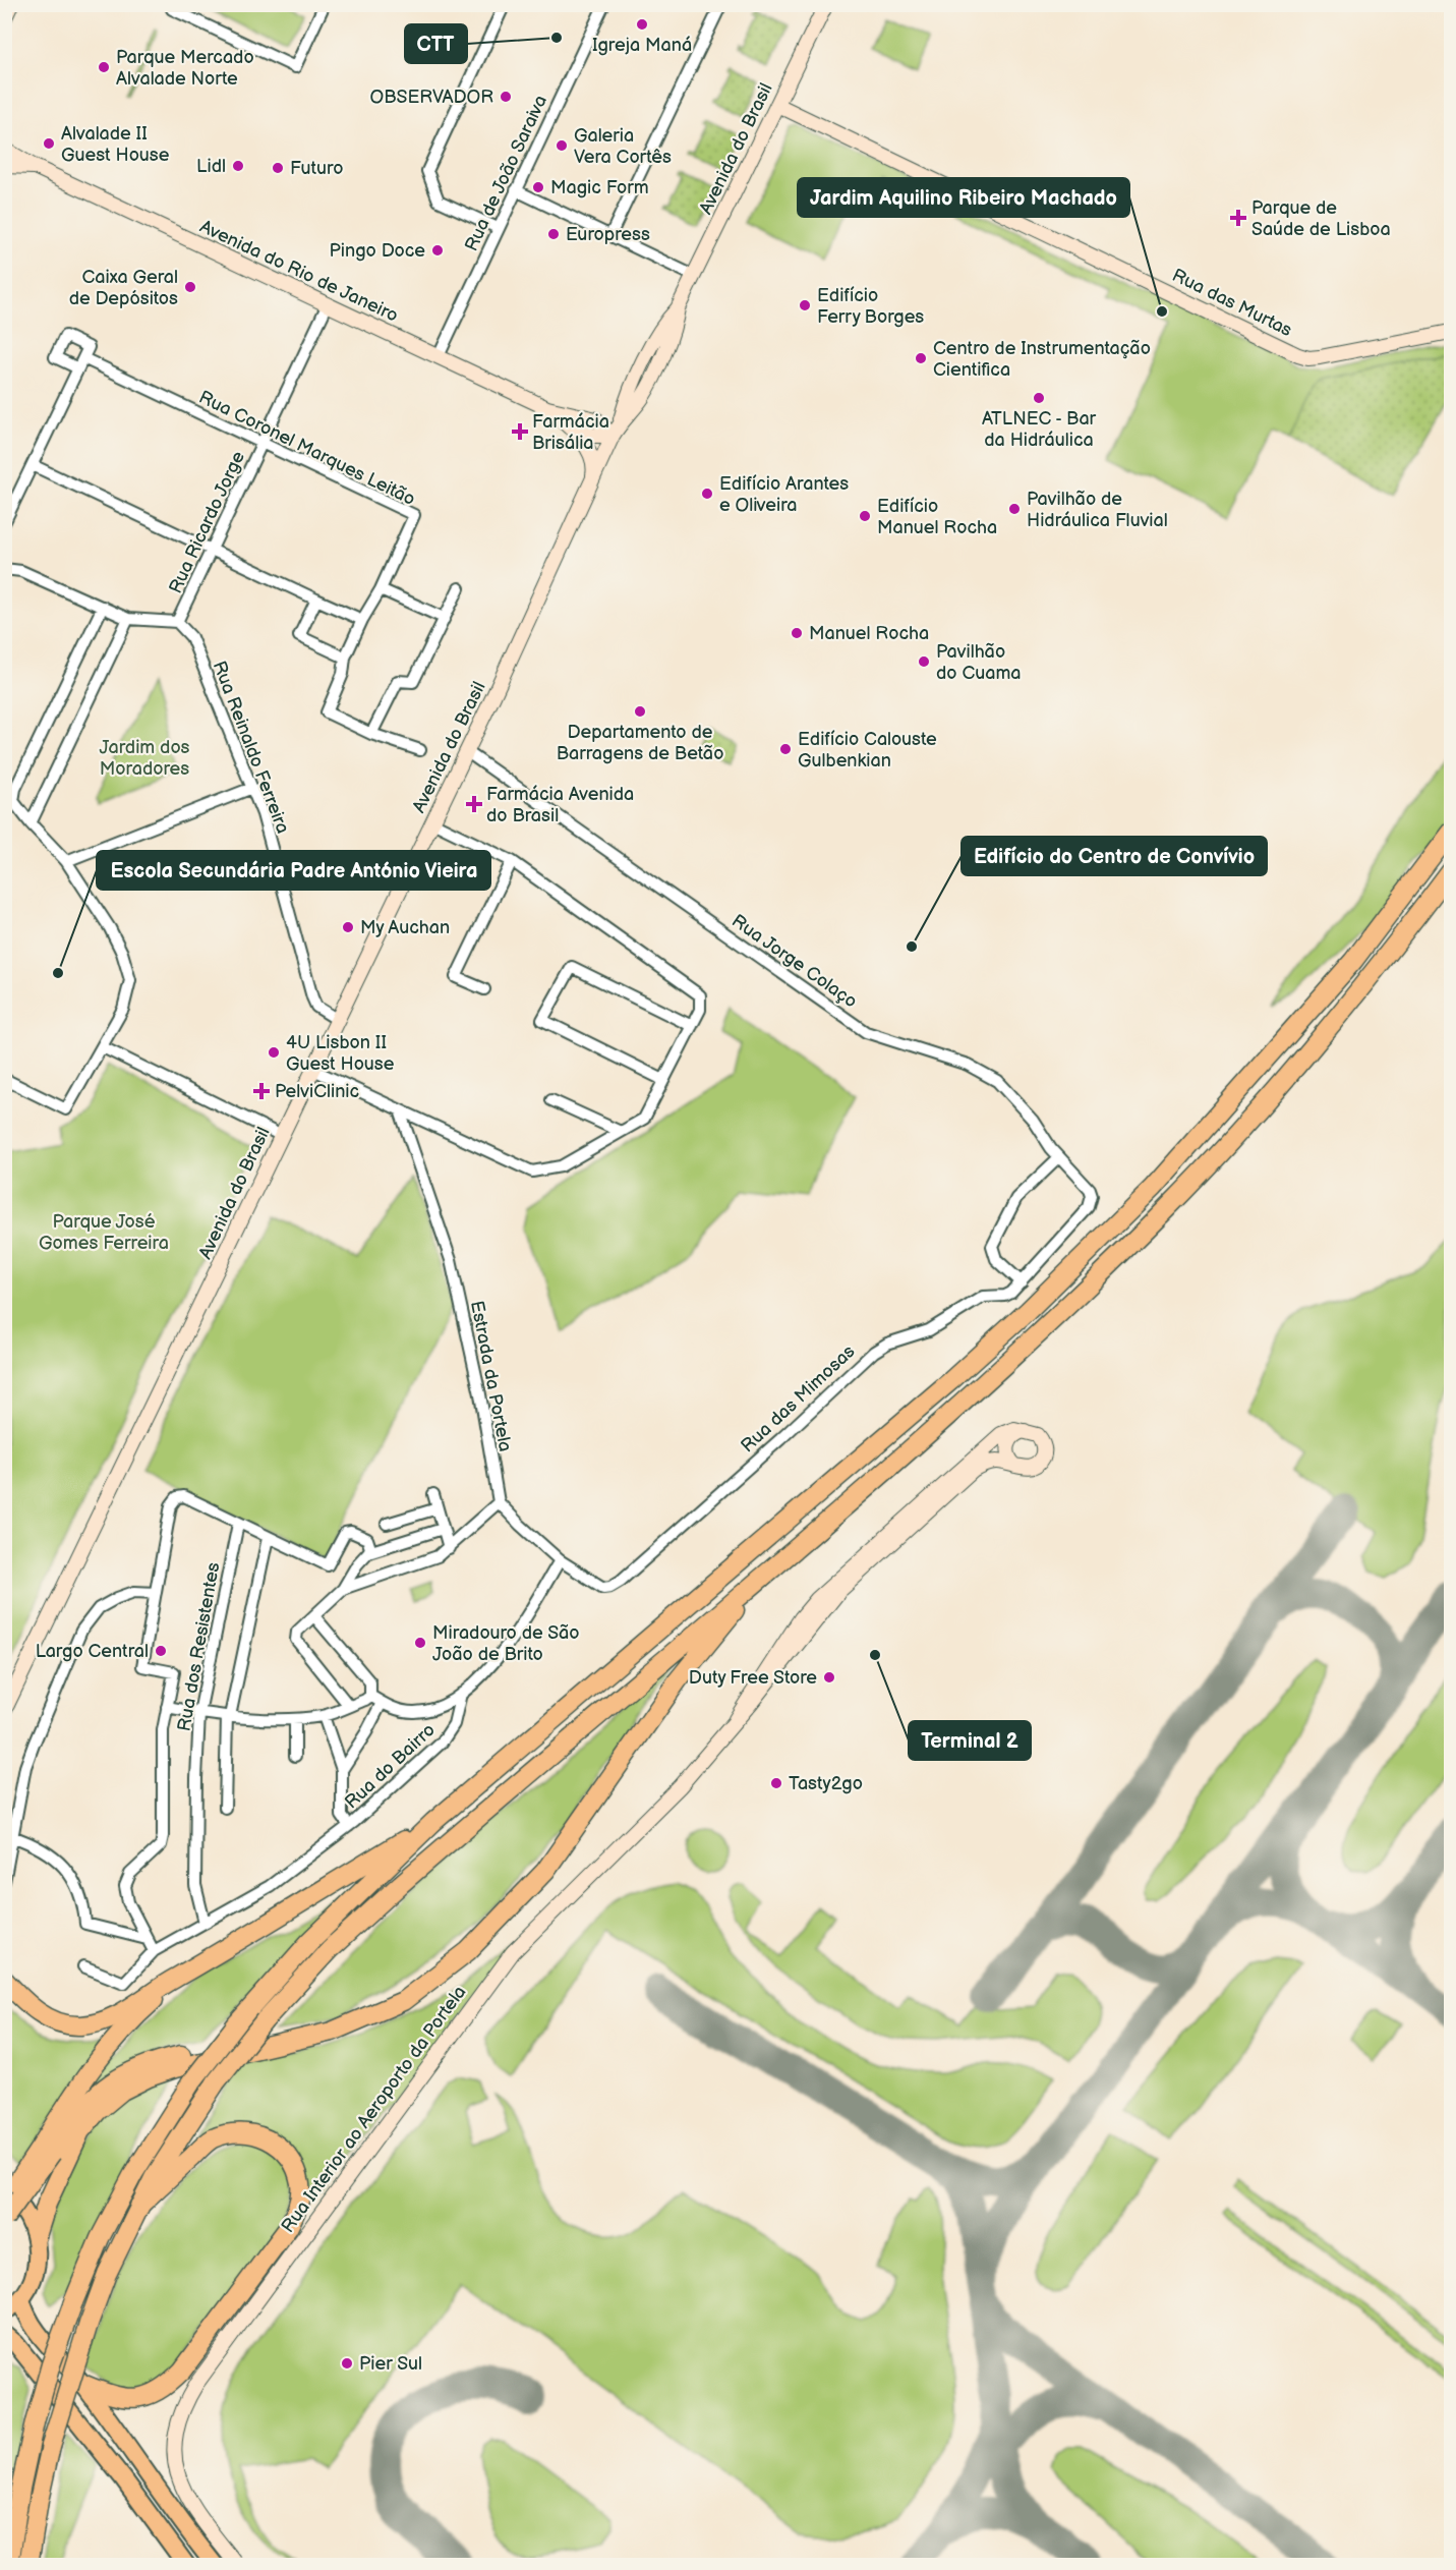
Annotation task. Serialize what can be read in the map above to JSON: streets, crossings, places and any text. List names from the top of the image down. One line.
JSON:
{"streets":{"street":["Avenida do Brasil","Rua de João Saraiva","Avenida do Rio de Janeiro","Rua das Murtas","Rua Coronel Marques Leitão","Rua Ricardo Jorge","Rua Reinaldo Ferreira","Rua Jorge Colaço","Estrada da Portela","Rua das Mimosas","Rua dos Resistentes","Rua do Bairro","Rua Interior ao Aeroporto da Portela"]},"crossings":[["Avenida do Brasil","Avenida do Rio de Janeiro"],["Avenida do Brasil","Rua das Murtas"],["Avenida do Brasil","Rua Reinaldo Ferreira"],["Avenida do Brasil","Rua Jorge Colaço"],["Rua de João Saraiva","Avenida do Rio de Janeiro"],["Avenida do Rio de Janeiro","Rua Ricardo Jorge"],["Rua Coronel Marques Leitão","Rua Ricardo Jorge"],["Rua Ricardo Jorge","Rua Reinaldo Ferreira"],["Rua Jorge Colaço","Rua das Mimosas"],["Rua das Mimosas","Rua do Bairro"],["Rua dos Resistentes","Rua do Bairro"]],"parks":["Jardim dos Moradores","Parque José Gomes Ferreira"],"places":{"other":["Igreja Maná","CTT","Parque Mercado Alvalade Norte","OBSERVADOR","Alvalade II Guest House","Galeria Vera Cortês","Lidl","Futuro","Magic Form","Europress","Pingo Doce","Caixa Geral de Depósitos","Edifício Ferry Borges","Jardim Aquilino Ribeiro Machado","Centro de Instrumentação Cientifica","ATLNEC - Bar da Hidráulica","Edifício Arantes e Oliveira","Pavilhão de Hidráulica Fluvial","Edifício Manuel Rocha","Manuel Rocha","Pavilhão do Cuama","Departamento de Barragens de Betão","Edifício Calouste Gulbenkian","My Auchan","Edifício do Centro de Convívio","Escola Secundária Padre António Vieira","4U Lisbon II Guest House","Miradouro de São João de Brito","Largo Central","Terminal 2","Duty Free Store","Tasty2go","Pier Sul"],"health":["Parque de Saúde de Lisboa","Farmácia Brisália","Farmácia Avenida do Brasil","PelviClinic"]}}
